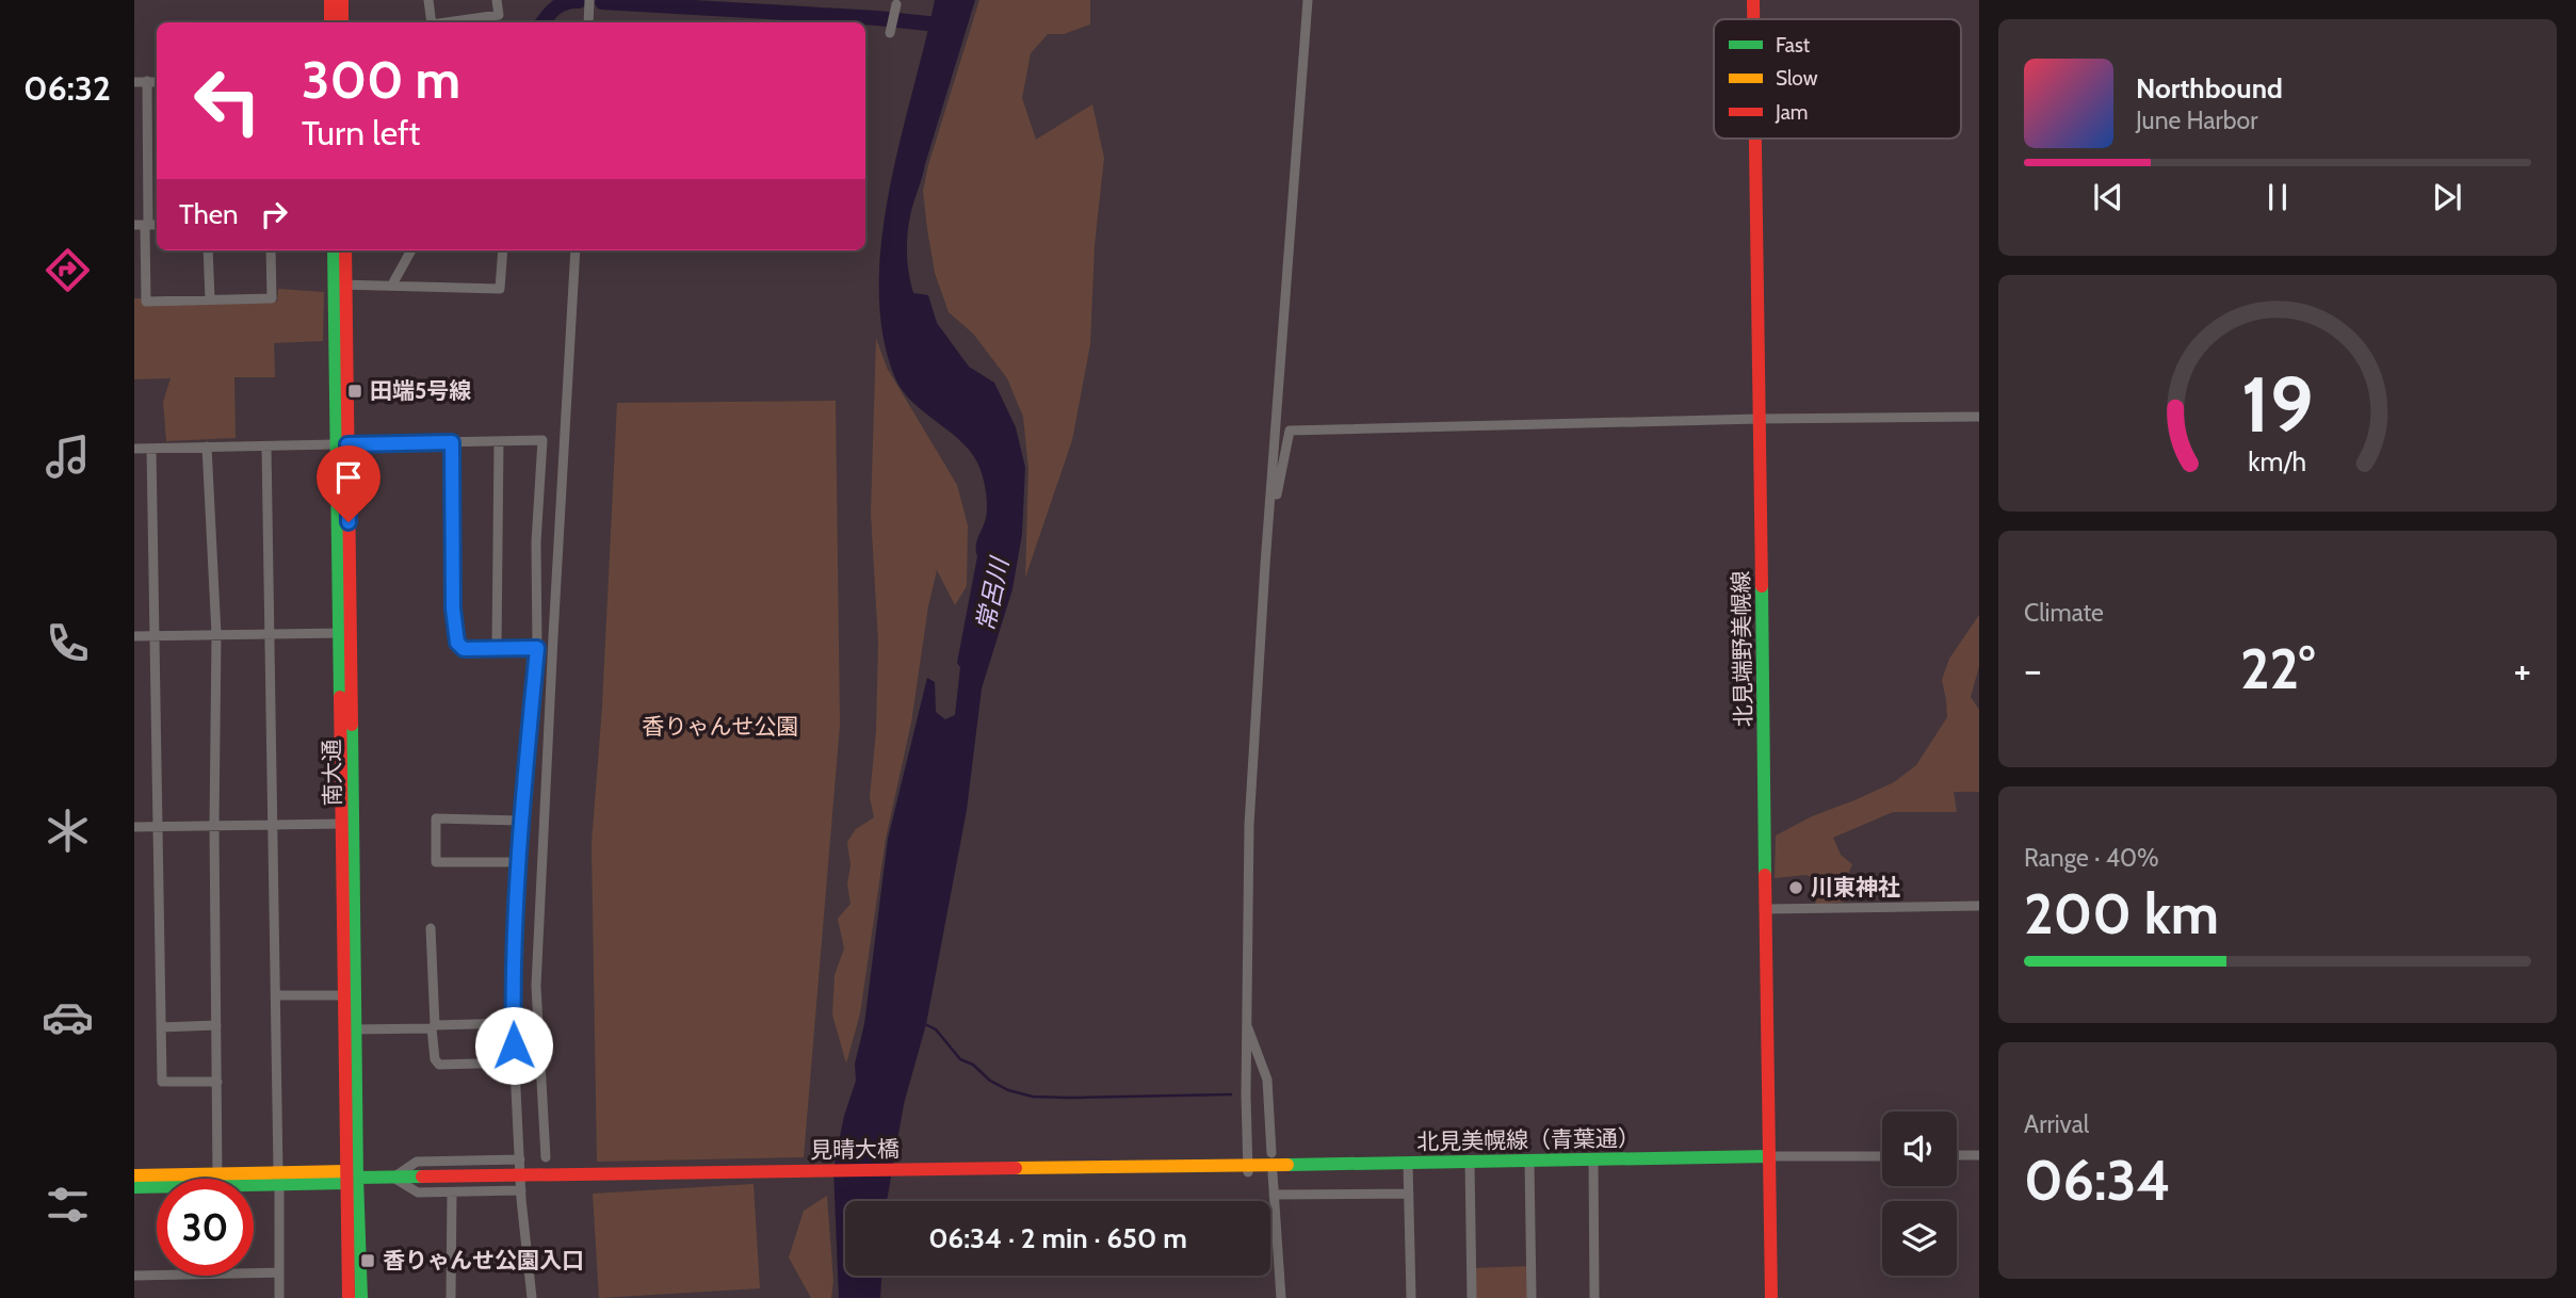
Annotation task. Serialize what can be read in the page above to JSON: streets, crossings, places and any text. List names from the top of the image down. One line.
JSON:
{"streets":{"main road":["北見端野美幌線","南大通","北見美幌線（青葉通）","見晴大橋"]},"crossings":[["北見端野美幌線","北見美幌線（青葉通）"],["北見美幌線（青葉通）","見晴大橋"]],"water":["常呂川"],"parks":["香りゃんせ公園"],"places":{"transit":["田端5号線","香りゃんせ公園入口"],"other":["川東神社"]},"legend":["Fast","Slow","Jam"],"page":{"tabs":"06:32","turn":["300 m","Turn left"],"song":["Northbound","June Harbor"],"then":"Then","tile":["Climate",["Range · 40%","200 km"],["Arrival","06:34"]],"heat":["−","22°","+"],"limit":"30","trip":"06:34 · 2 min · 650 m","gauge":["19","km/h"]}}
